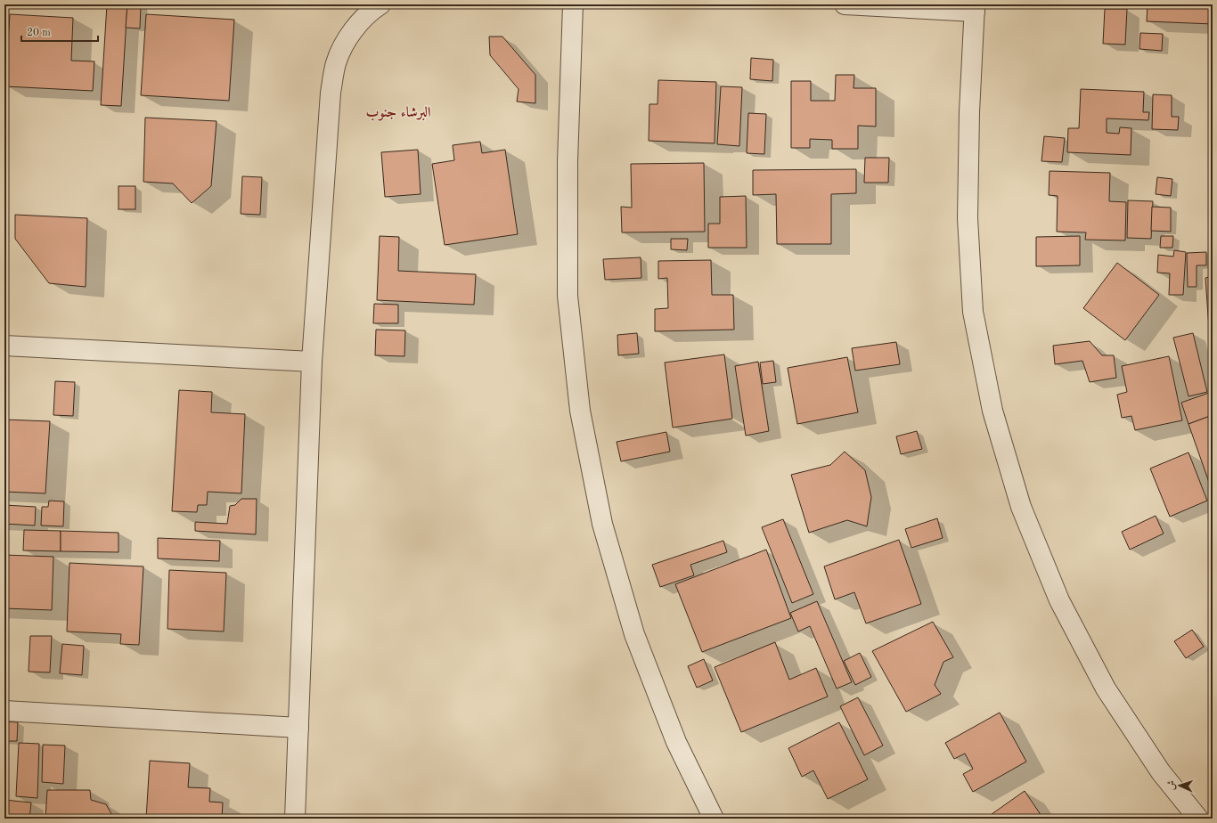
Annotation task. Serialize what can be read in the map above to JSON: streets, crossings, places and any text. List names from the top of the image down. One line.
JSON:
{"districts":["البرشاء جنوب"],"scale_bar":"20 m","north":"left"}
